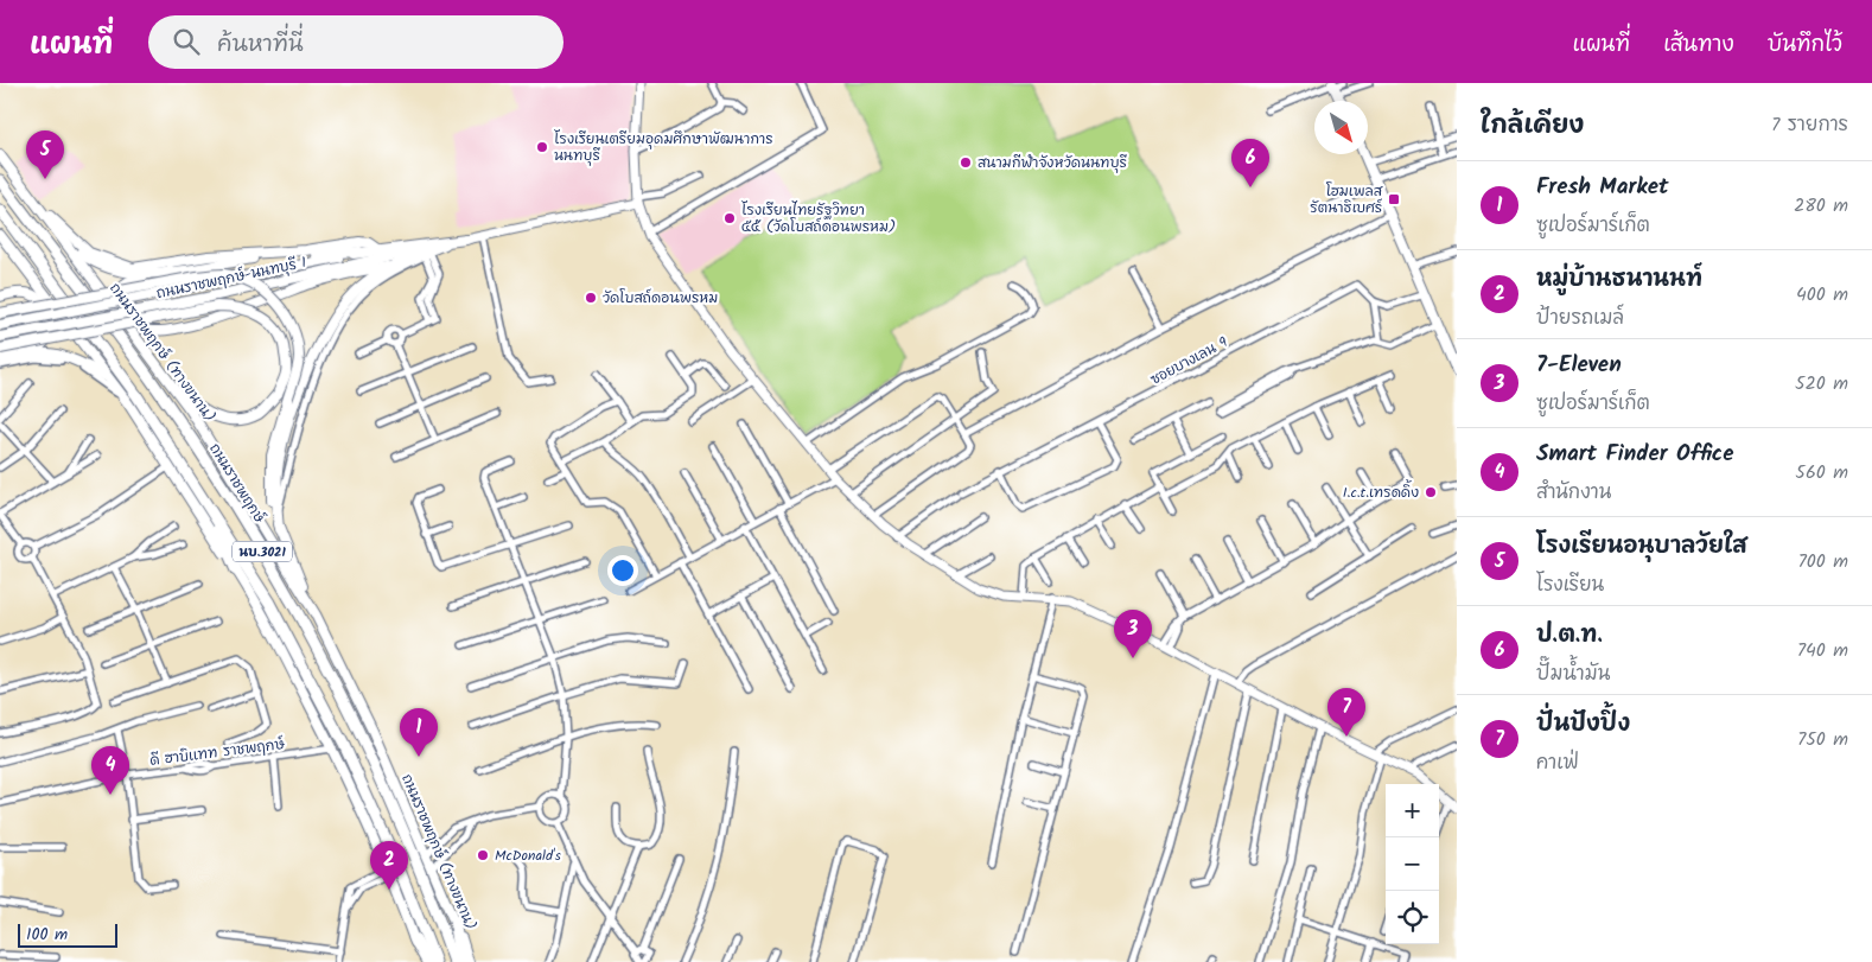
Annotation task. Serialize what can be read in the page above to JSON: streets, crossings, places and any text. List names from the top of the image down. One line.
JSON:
{"streets":{"main road":["ถนนราชพฤกษ์-นนทบุรี 1","ถนนราชพฤกษ์ (ทางขนาน)","ถนนราชพฤกษ์","นบ.3021"],"street":["ซอยบางเลน 9","ดี ฮาบิแทท ราชพฤกษ์"]},"crossings":[["นบ.3021","ดี ฮาบิแทท ราชพฤกษ์"]],"places":{"other":["โรงเรียนเตรียมอุดมศึกษาพัฒนาการ นนทบุรี","สนามกีฬาจังหวัดนนทบุรี","โรงเรียนไทยรัฐวิทยา ๕๕ (วัดโบสถ์ดอนพรหม)","วัดโบสถ์ดอนพรหม","I.c.t.เทรดดิ้ง","McDonald's"],"transit":["โฮมเพลส รัตนาธิเบศร์"]},"scale_bar":"100 m","north":"bottom right","page":{"header":"แผนที่","search":"ค้นหาที่นี่","nav":["แผนที่","เส้นทาง","บันทึกไว้"],"heading":["ใกล้เคียง","7 รายการ"],"pins":["5","6","3","7","1","4","2"],"list":[{"mark":"1","name":"Fresh Market","note":"ซูเปอร์มาร์เก็ต","value":"280 m"},{"mark":"2","name":"หมู่บ้านธนานนท์","note":"ป้ายรถเมล์","value":"400 m"},{"mark":"3","name":"7-Eleven","note":"ซูเปอร์มาร์เก็ต","value":"520 m"},{"mark":"4","name":"Smart Finder Office","note":"สำนักงาน","value":"560 m"},{"mark":"5","name":"โรงเรียนอนุบาลวัยใส","note":"โรงเรียน","value":"700 m"},{"mark":"6","name":"ป.ต.ท.","note":"ปั๊มน้ำมัน","value":"740 m"},{"mark":"7","name":"ปั่นปังปิ้ง","note":"คาเฟ่","value":"750 m"}],"map_buttons":["+","−"],"scale":"100 m"}}
